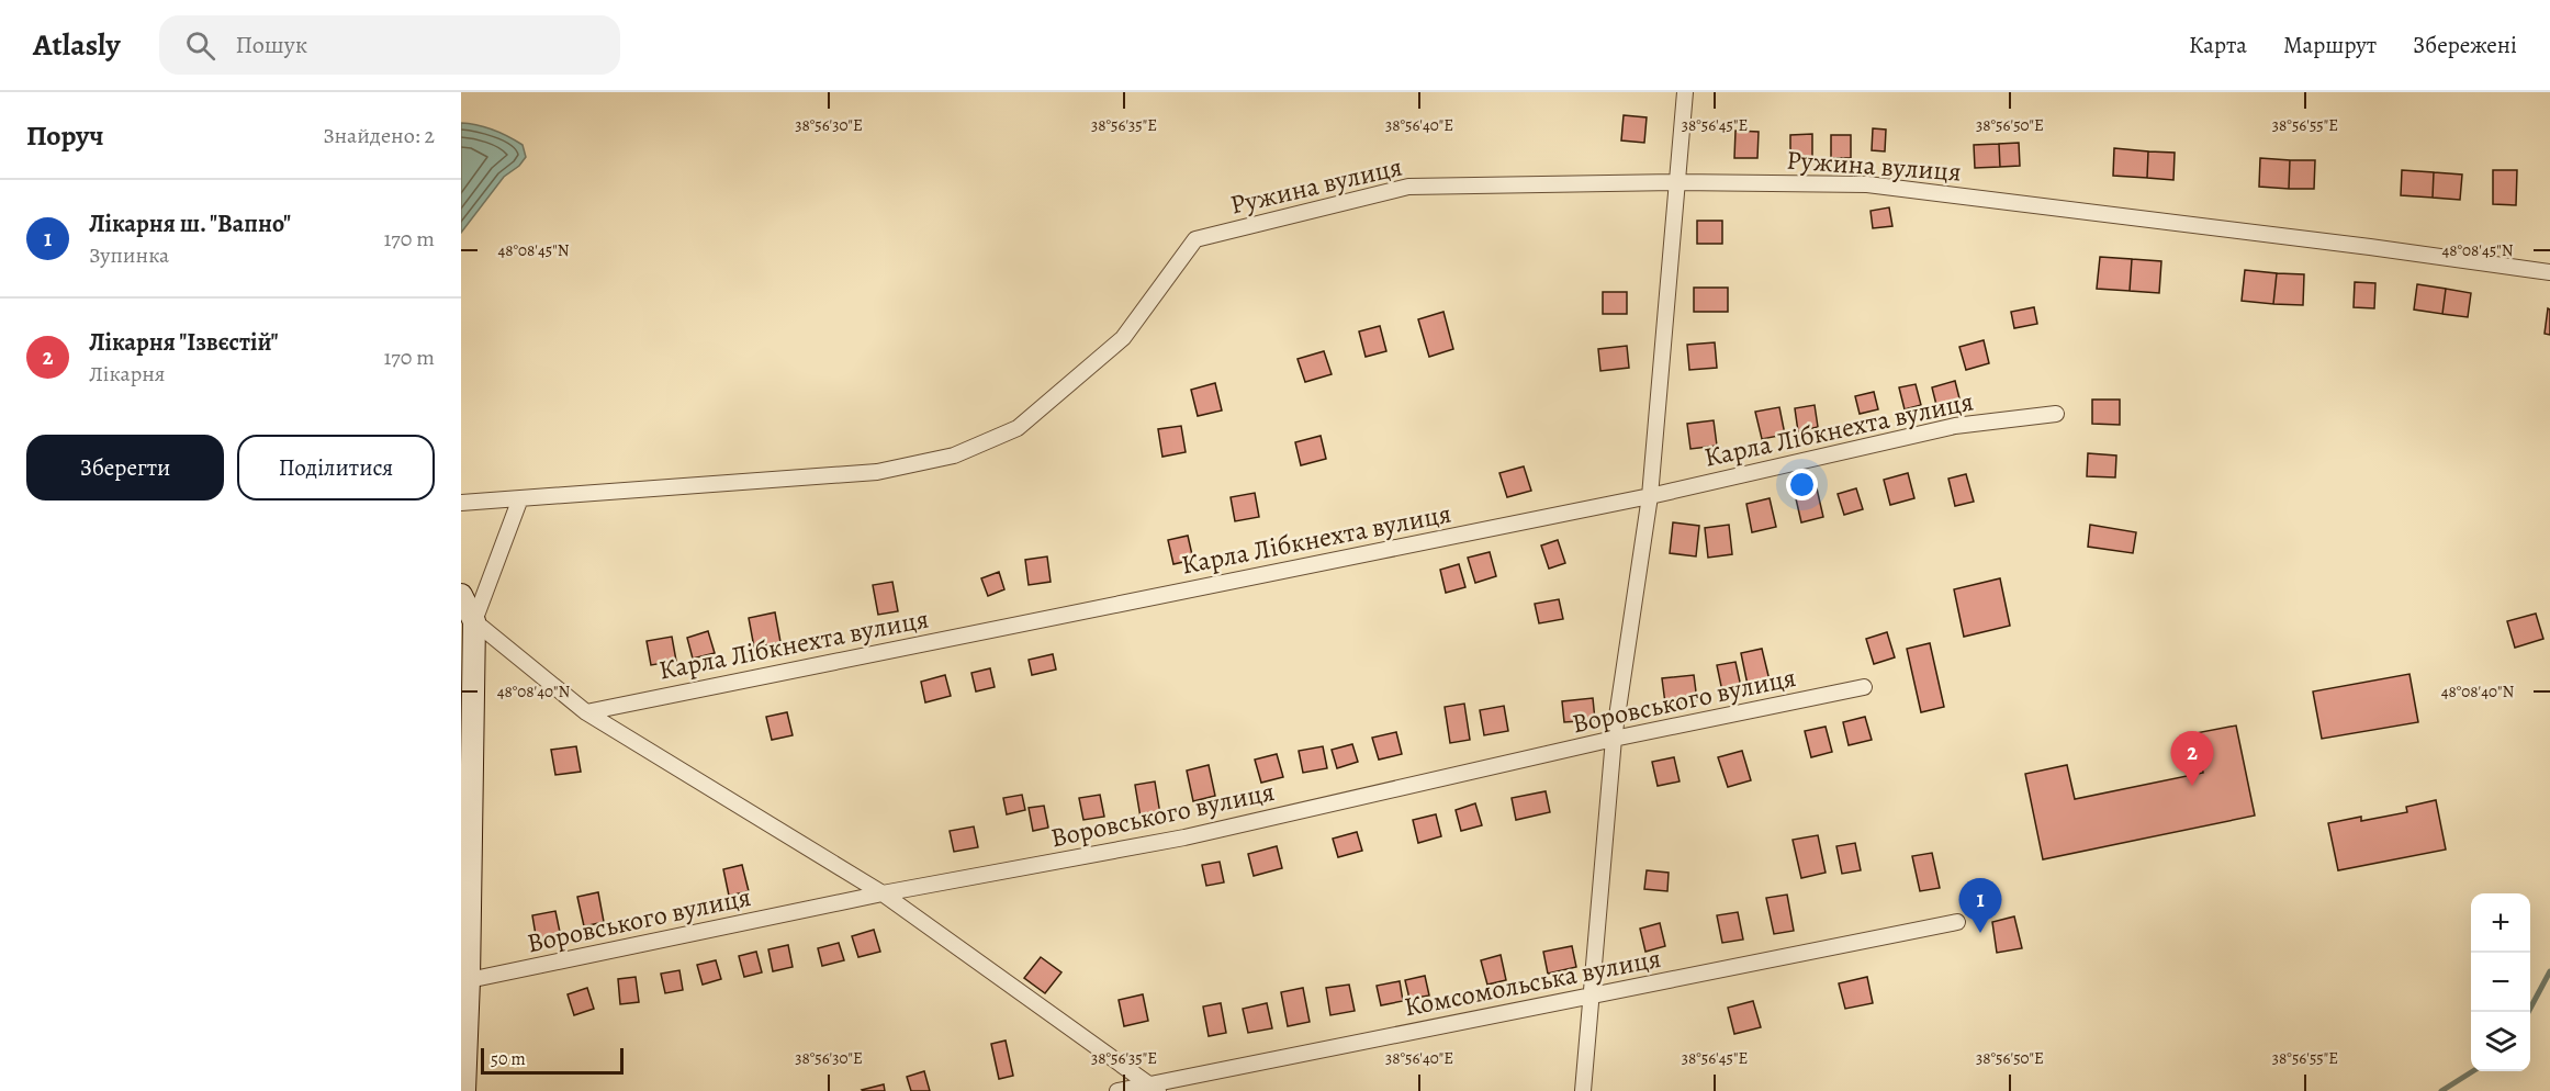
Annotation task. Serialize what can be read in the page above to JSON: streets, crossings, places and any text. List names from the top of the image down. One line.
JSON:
{"streets":{"street":["Ружина вулиця","Карла Лібкнехта вулиця","Воровського вулиця","Комсомольська вулиця"]},"scale_bar":"50 m","page":{"header":"Atlasly","search":"Пошук","nav":["Карта","Маршрут","Збережені"],"heading":["Поруч","Знайдено: 2"],"list":[{"mark":"1","name":"Лікарня ш. \"Вапно\"","note":"Зупинка","value":"170 m"},{"mark":"2","name":"Лікарня \"Ізвєстій\"","note":"Лікарня","value":"170 m"}],"buttons":["Зберегти","Поділитися"],"pins":["2","1"],"map_buttons":["+","−"],"scale":"50 m"},"coordinates":["38°56'30\"E","38°56'35\"E","38°56'40\"E","38°56'45\"E","38°56'50\"E","38°56'55\"E","48°08'45\"N","48°08'40\"N"]}
